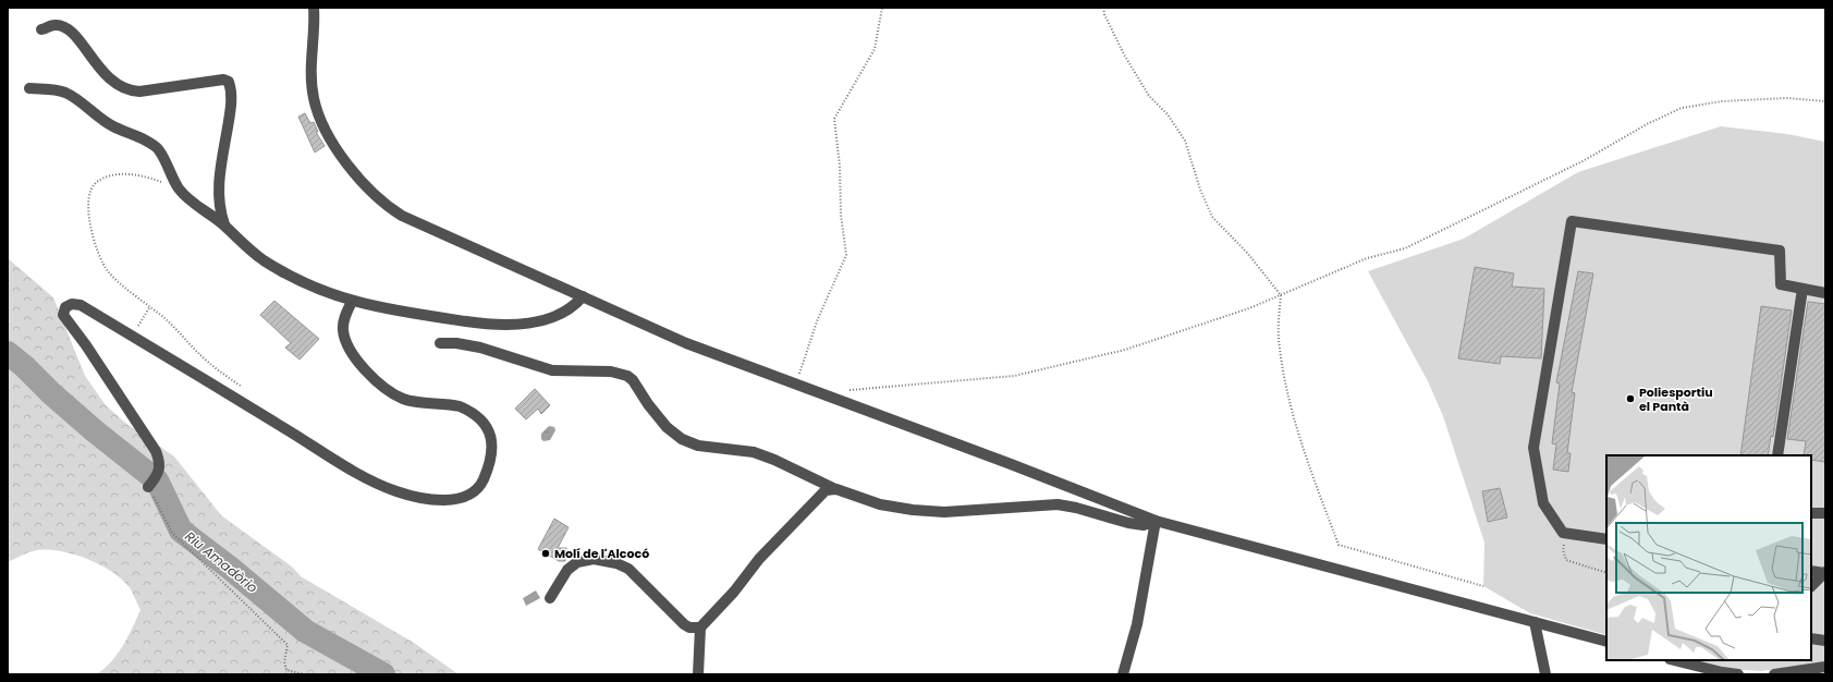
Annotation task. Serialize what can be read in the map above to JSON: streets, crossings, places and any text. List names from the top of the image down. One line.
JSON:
{"water":["Riu Amadòrio"],"places":["Poliesportiu el Pantà","Molí de l'Alcocó"]}
